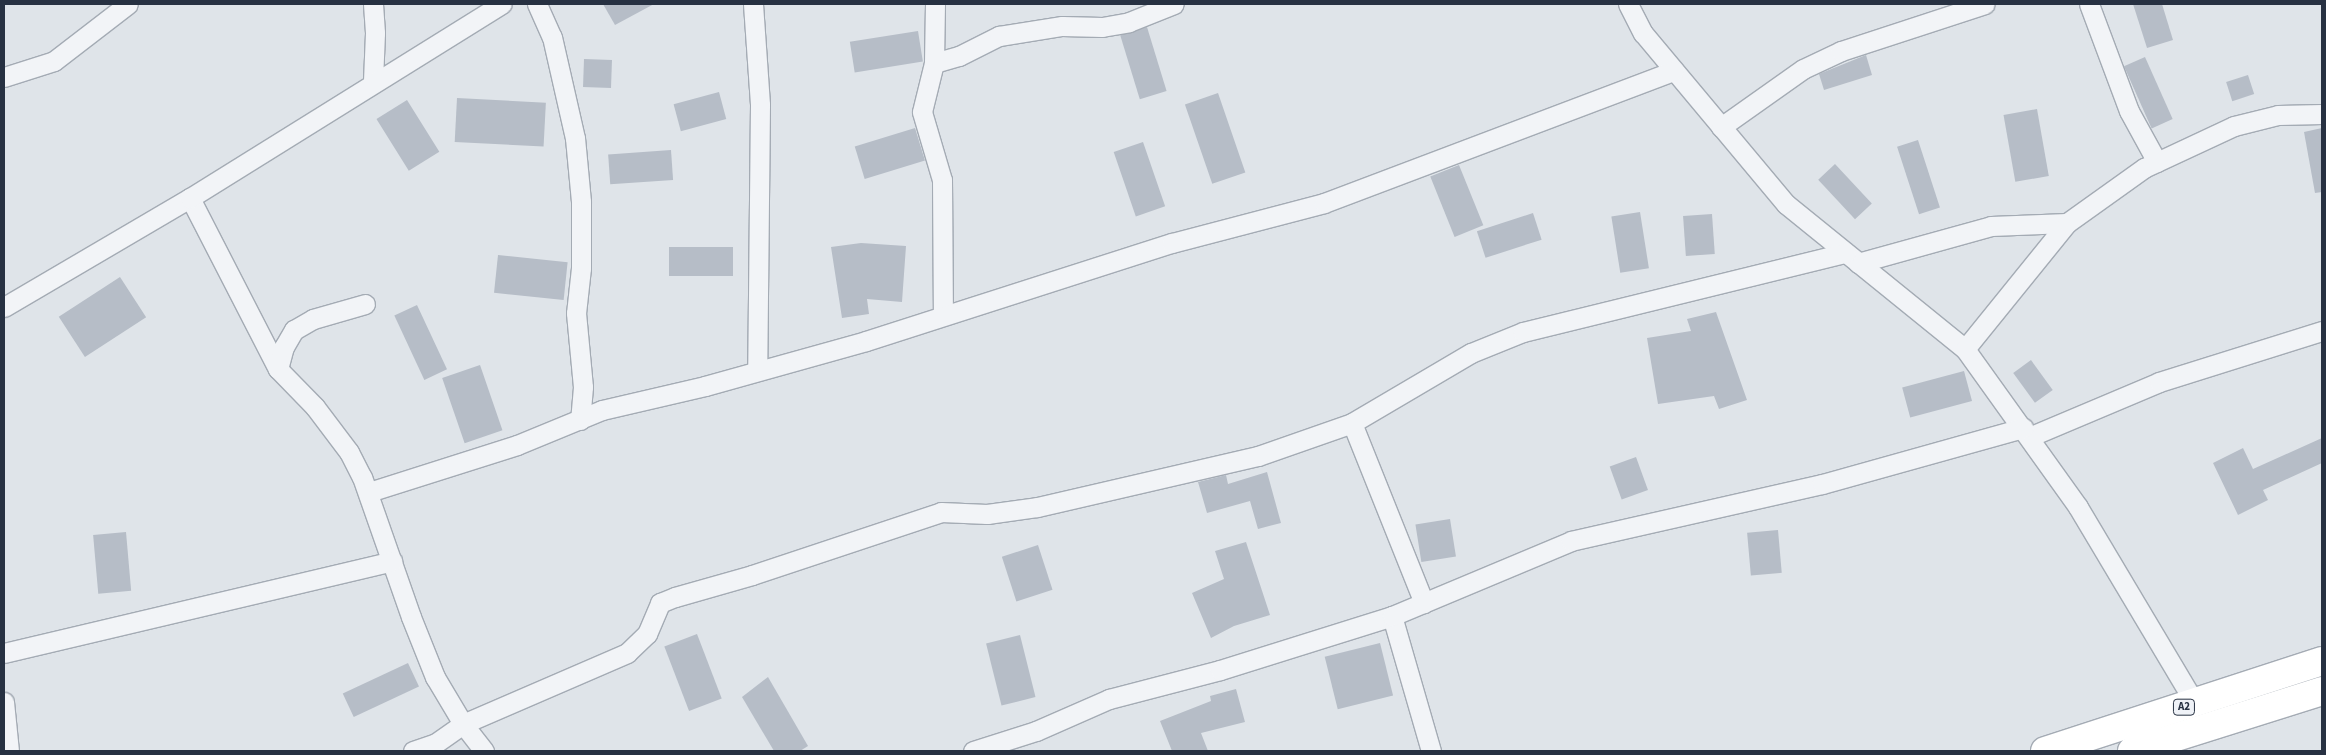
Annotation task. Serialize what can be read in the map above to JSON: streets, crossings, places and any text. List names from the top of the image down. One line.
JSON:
{"streets":{"highway":["A2"]}}
